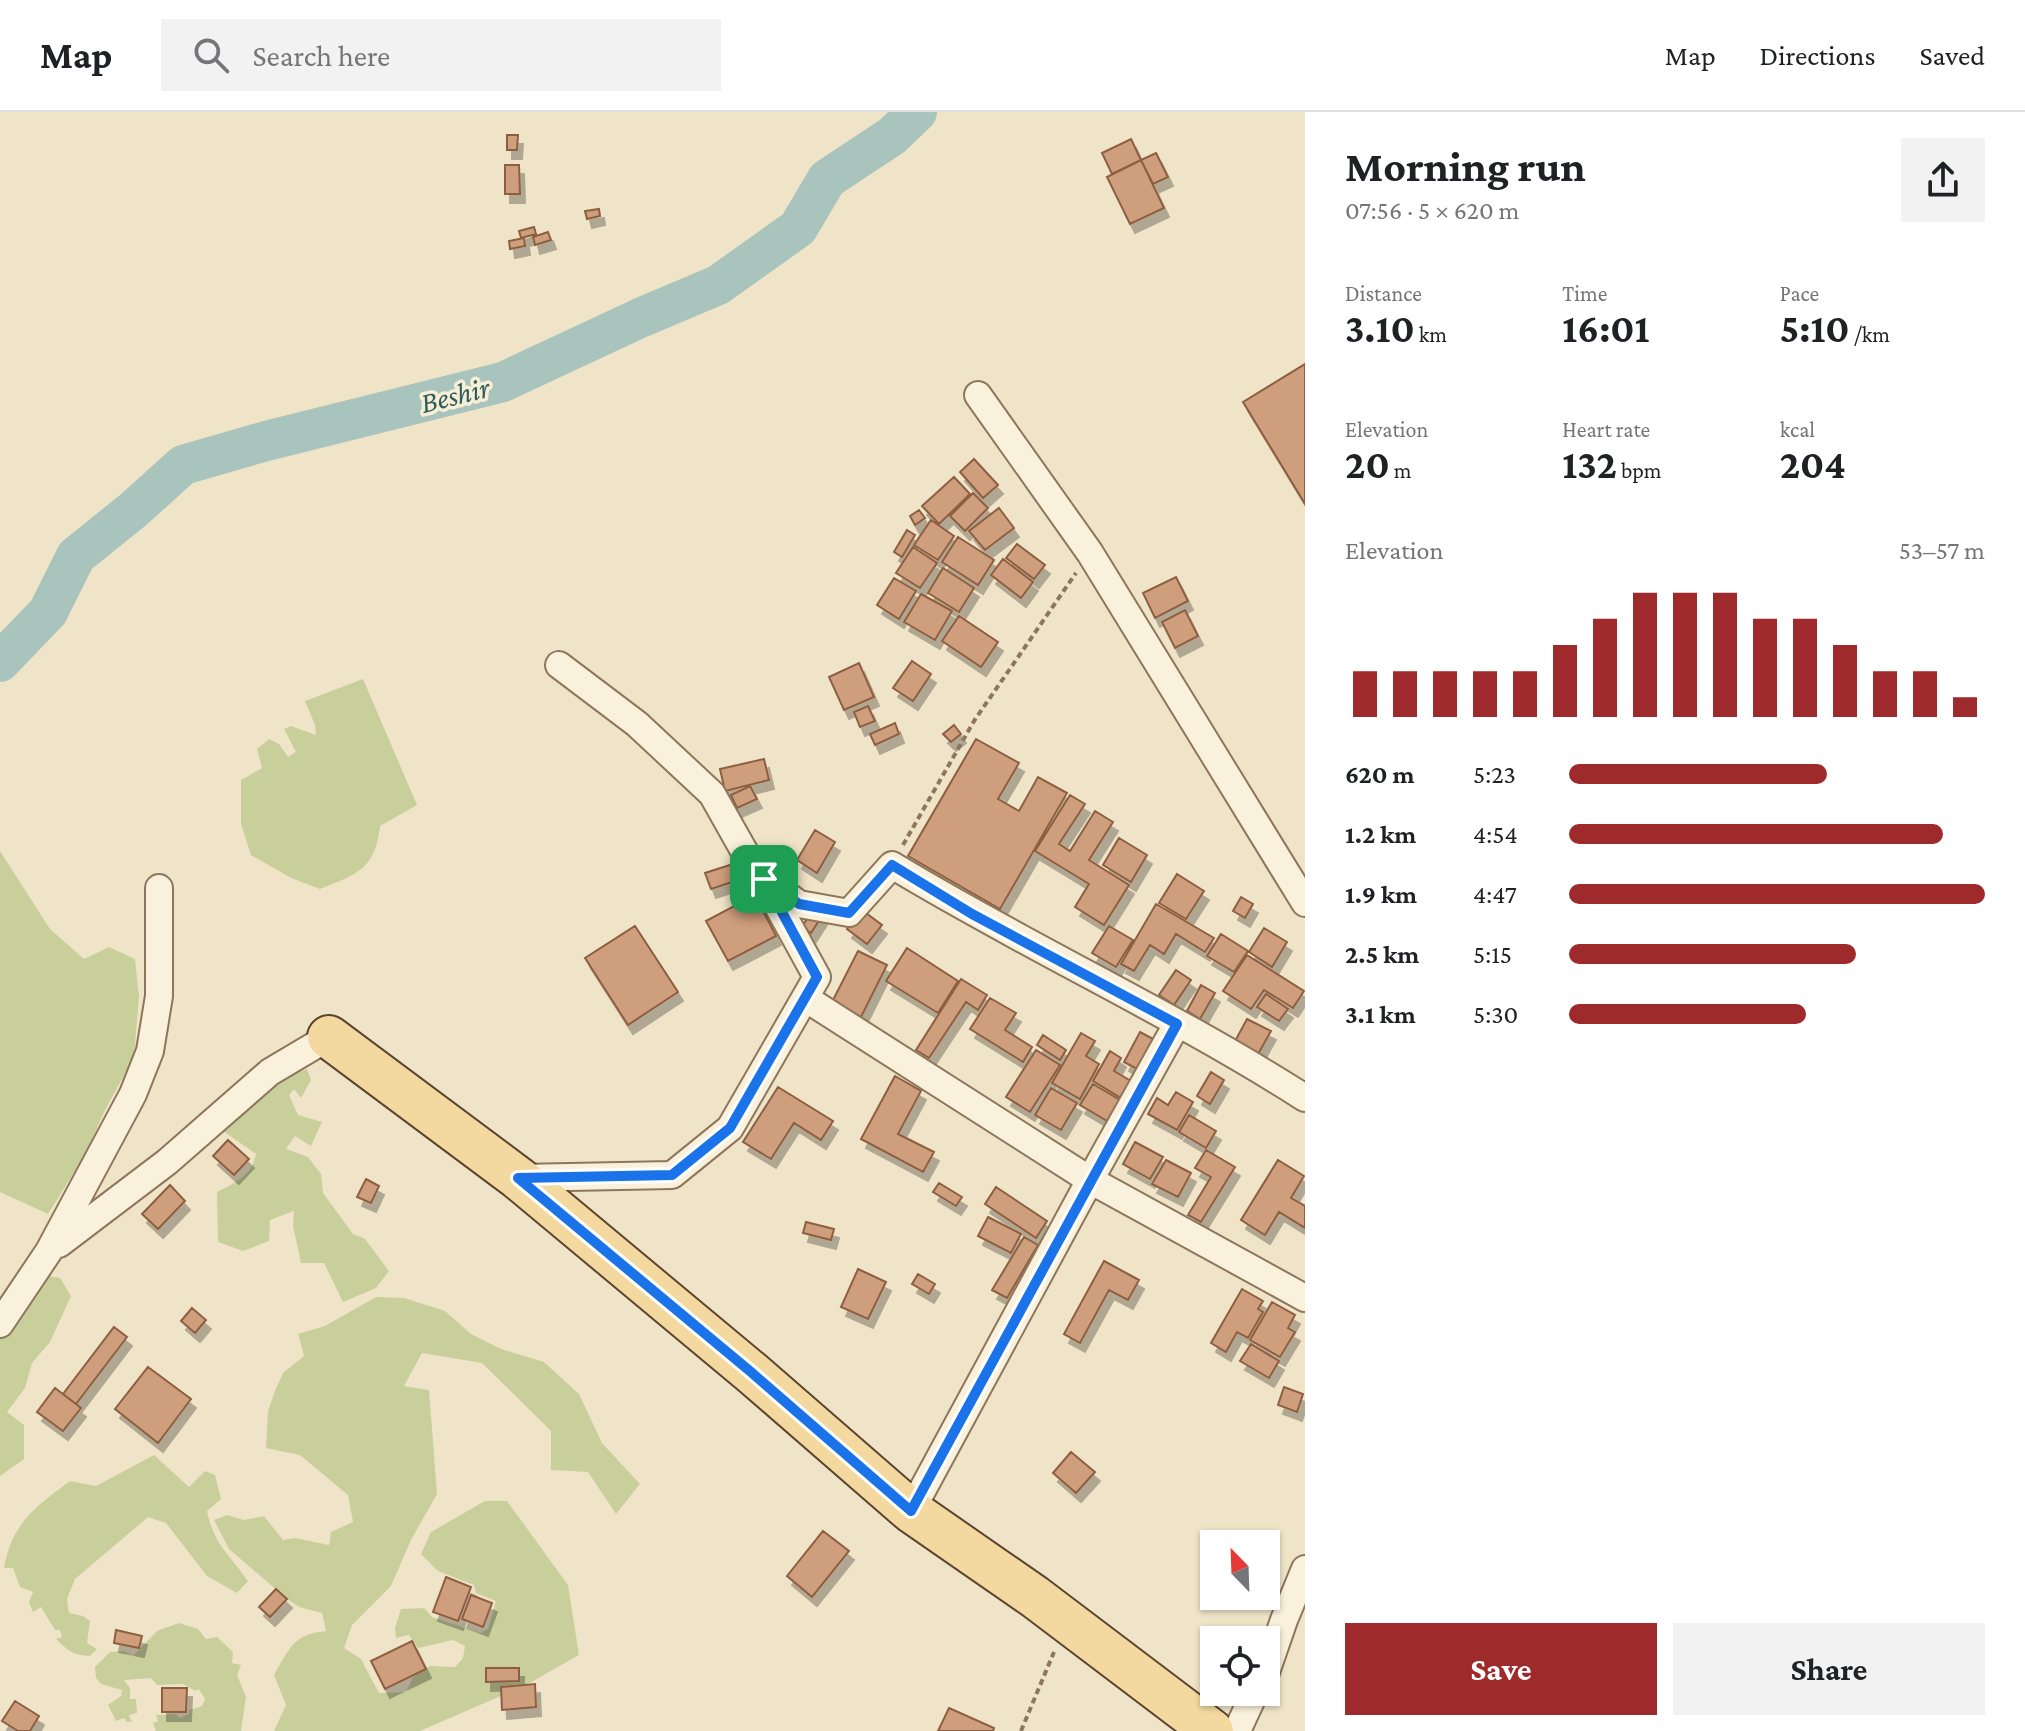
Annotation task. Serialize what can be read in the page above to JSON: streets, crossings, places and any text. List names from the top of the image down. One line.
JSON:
{"water":["Beshir"],"north":"top left","page":{"header":"Map","search":"Search here","nav":["Map","Directions","Saved"],"heading":["Morning run","07:56 · 5 × 620 m"],"stats":[["Distance","3.10 km"],["Time","16:01"],["Pace","5:10 /km"],["Elevation","20 m"],["Heart rate","132 bpm"],["kcal","204"]],"chart":["Elevation","53–57 m"],"list":[{"name":"620 m","note":"5:23"},{"name":"1.2 km","note":"4:54"},{"name":"1.9 km","note":"4:47"},{"name":"2.5 km","note":"5:15"},{"name":"3.1 km","note":"5:30"}],"buttons":["Save","Share"]}}
